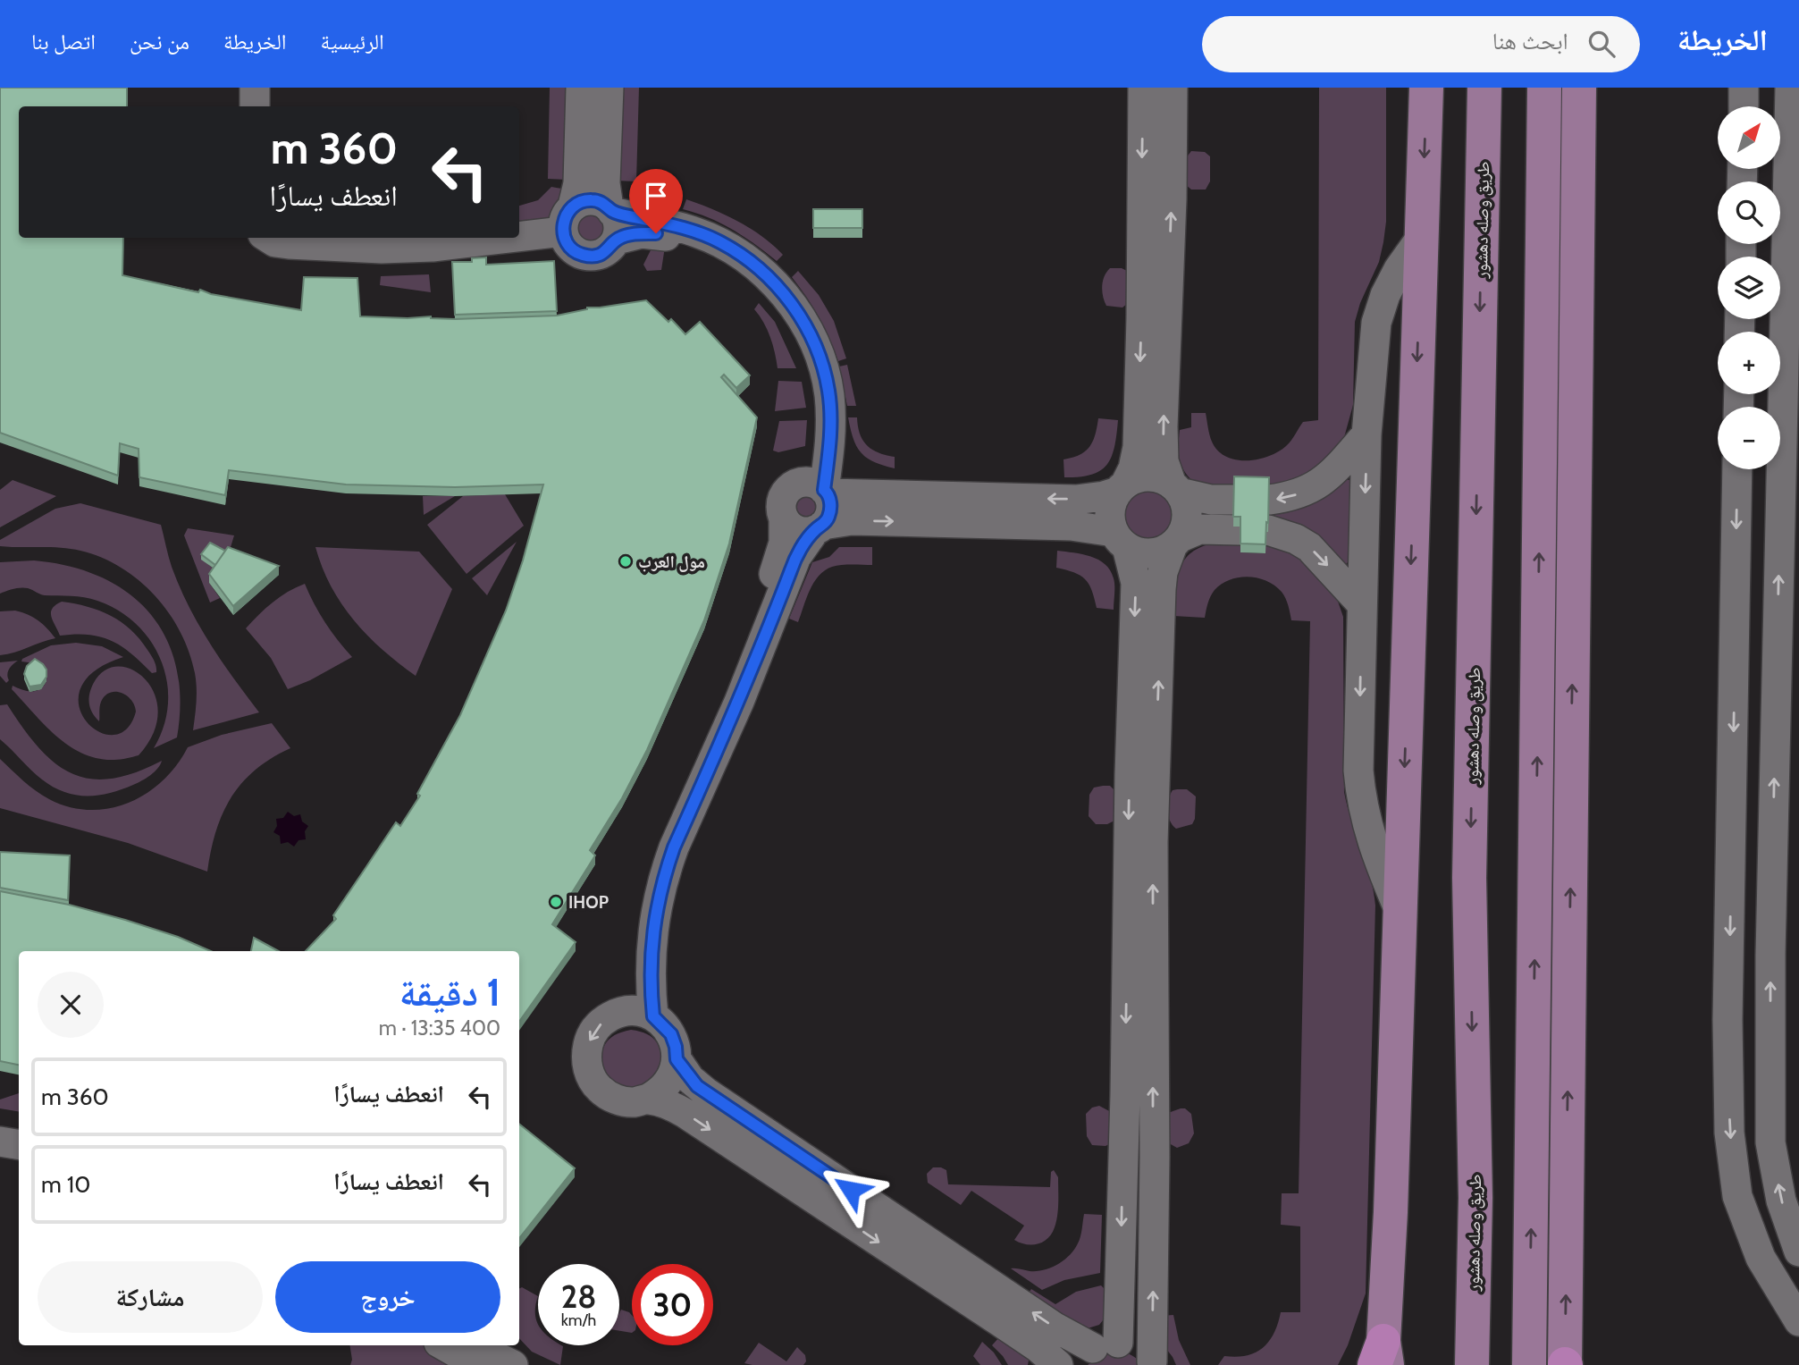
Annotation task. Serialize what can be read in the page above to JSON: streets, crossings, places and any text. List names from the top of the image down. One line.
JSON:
{"streets":{"main road":["طريق وصله دهشور"]},"places":["مول العرب","IHOP"],"north":"top right","page":{"header":"الخريطة","search":"ابحث هنا","nav":["الرئيسية","الخريطة","من نحن","اتصل بنا"],"map_buttons":["+","−"],"turn":["360 m","انعطف يسارًا"],"heading":["1 دقيقة","400 m · 13:35"],"list":[{"name":"انعطف يسارًا","value":"360 m"},{"name":"انعطف يسارًا","value":"10 m"}],"buttons":["خروج","مشاركة"],"speed":"28 km/h","limit":"30"}}
